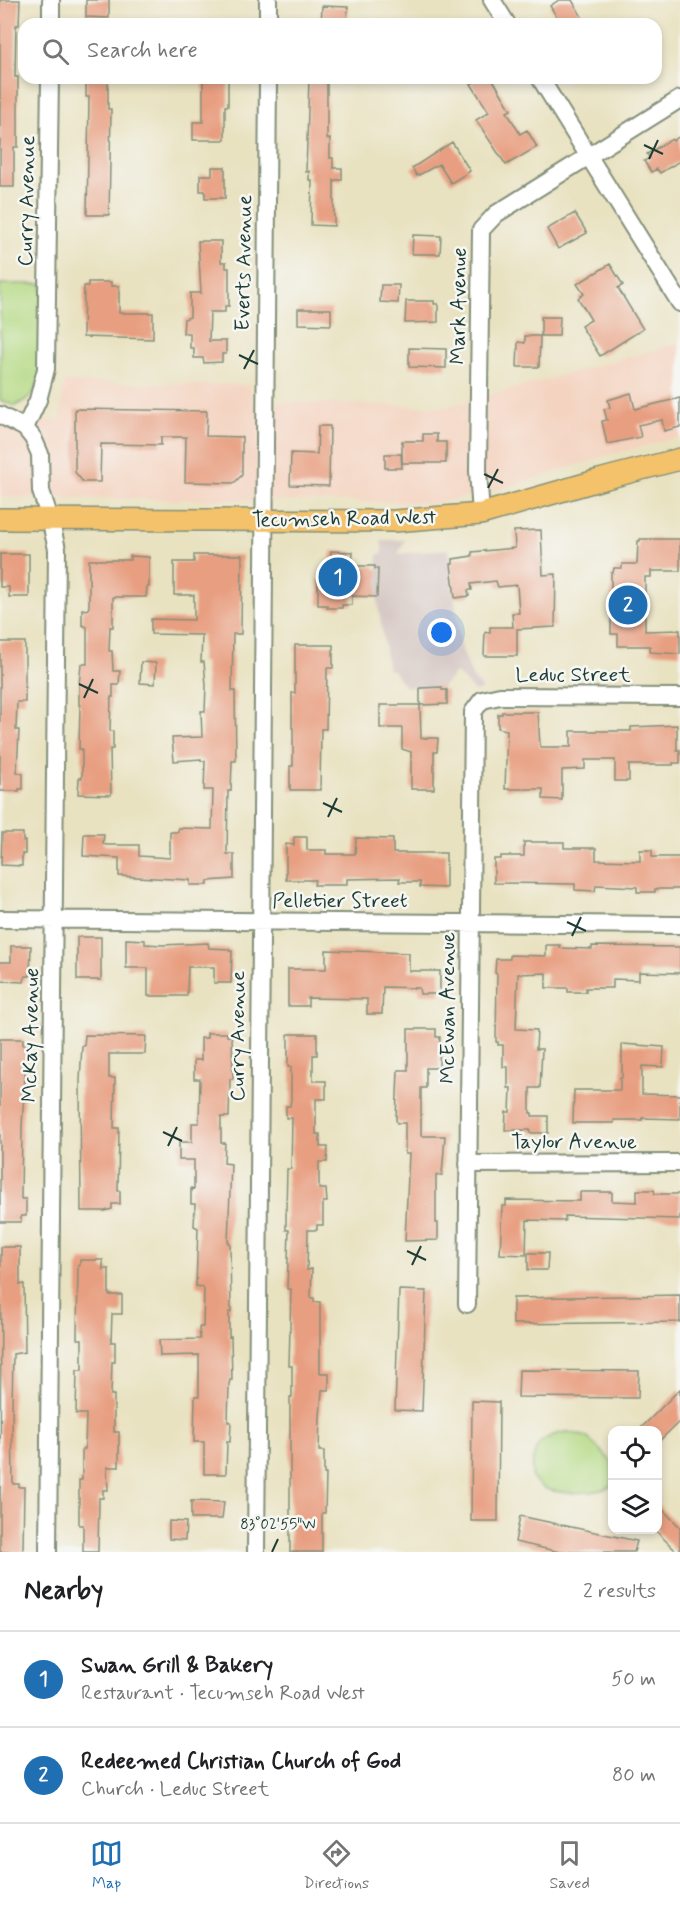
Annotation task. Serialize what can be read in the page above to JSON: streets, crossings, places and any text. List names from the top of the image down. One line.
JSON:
{"streets":{"main road":["Tecumseh Road West"],"street":["Curry Avenue","Everts Avenue","Mark Avenue","Leduc Street","Pelletier Street","McEwan Avenue","McKay Avenue","Taylor Avenue"]},"crossings":[["Curry Avenue","Everts Avenue"],["Curry Avenue","Tecumseh Road West"],["Curry Avenue","Pelletier Street"],["Curry Avenue","McKay Avenue"],["Everts Avenue","Tecumseh Road West"],["Mark Avenue","Tecumseh Road West"],["Tecumseh Road West","McKay Avenue"],["Leduc Street","McEwan Avenue"],["Pelletier Street","McEwan Avenue"],["Pelletier Street","McKay Avenue"],["McEwan Avenue","Taylor Avenue"]],"page":{"search":"Search here","pins":["1","2"],"heading":["Nearby","2 results"],"list":[{"mark":"1","name":"Swan Grill & Bakery","note":"Restaurant · Tecumseh Road West","value":"50 m"},{"mark":"2","name":"Redeemed Christian Church of God","note":"Church · Leduc Street","value":"80 m"}],"nav":["Map","Directions","Saved"]},"coordinates":["83°02'55\"W"]}
